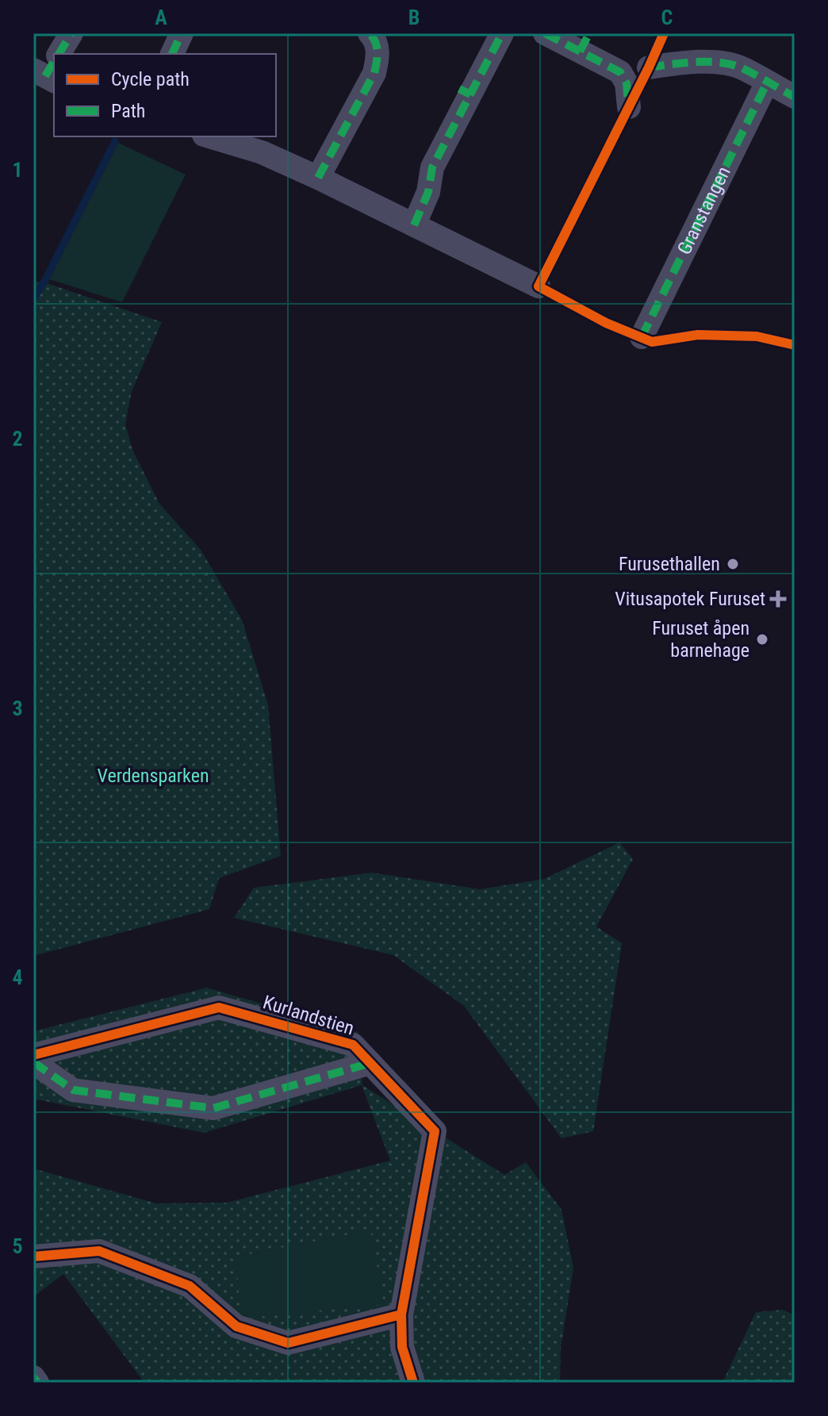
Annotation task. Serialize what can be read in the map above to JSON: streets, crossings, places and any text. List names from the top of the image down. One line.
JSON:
{"streets":{"street":["Granstangen","Kurlandstien"]},"parks":["Verdensparken"],"places":{"other":["Furusethallen","Furuset åpen barnehage"],"health":["Vitusapotek Furuset"]},"legend":["Cycle path","Path"],"grid":{"columns":["A","B","C"],"rows":["1","2","3","4","5"]}}
